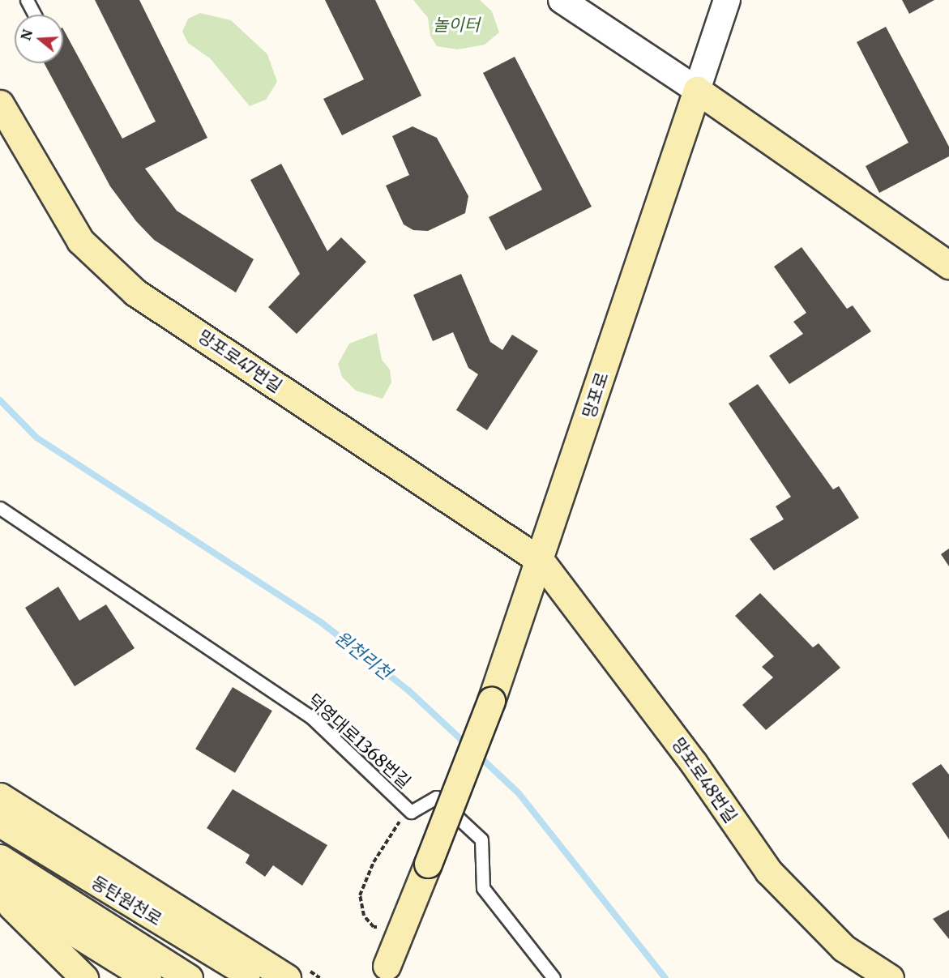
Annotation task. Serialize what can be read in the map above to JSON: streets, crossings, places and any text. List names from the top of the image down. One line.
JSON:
{"streets":{"street":["망포로47번길","망포로","망포로48번길","동탄원천로"],"lane":["덕영대로1368번길"]},"crossings":[["망포로47번길","망포로"],["망포로47번길","망포로48번길"],["망포로","망포로48번길"]],"water":["원천리천"],"parks":["놀이터"],"north":"left"}
